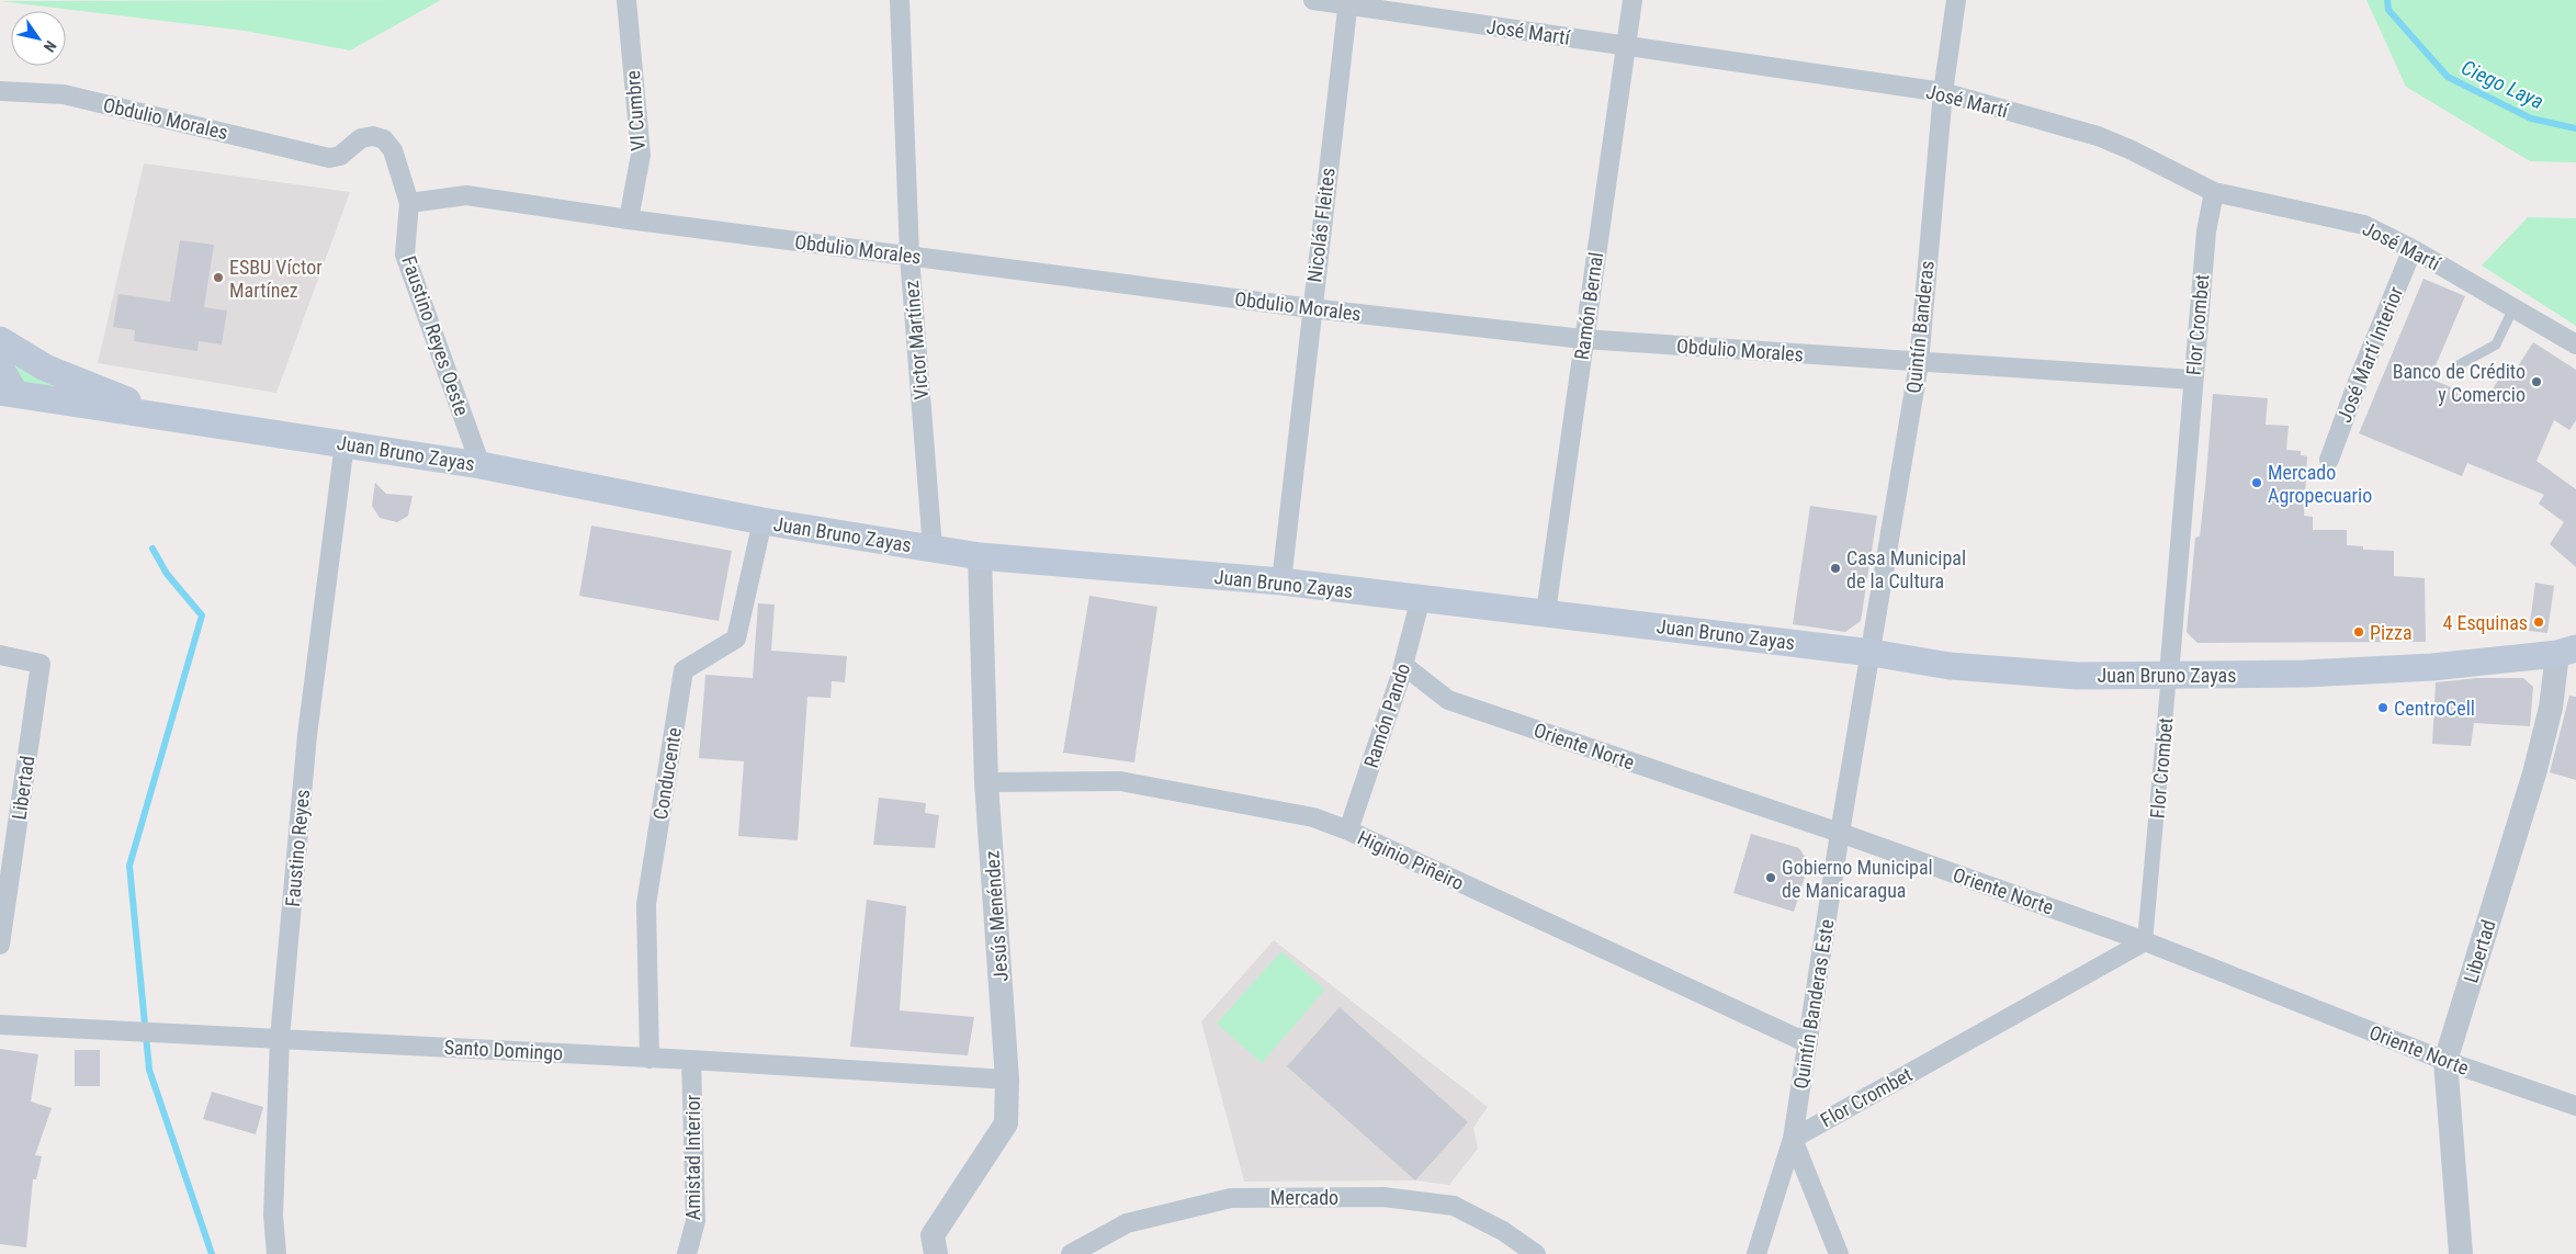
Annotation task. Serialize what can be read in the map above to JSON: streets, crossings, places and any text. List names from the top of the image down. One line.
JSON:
{"streets":{"main road":["Juan Bruno Zayas"],"street":["José Martí","VI Cumbre","Obdulio Morales","Nicolás Fleites","Ramón Bernal","Flor Crombet","Quintín Banderas","Faustino Reyes Oeste","Victor Martínez","José Martí Interior","Ramón Pando","Oriente Norte","Conducente","Libertad","Faustino Reyes","Higinio Piñeiro","Jesús Menéndez","Quintín Banderas Este","Santo Domingo","Amistad Interior","Mercado"]},"crossings":[["José Martí","Nicolás Fleites"],["José Martí","Ramón Bernal"],["José Martí","Flor Crombet"],["José Martí","Quintín Banderas"],["José Martí","José Martí Interior"],["VI Cumbre","Obdulio Morales"],["Obdulio Morales","Nicolás Fleites"],["Obdulio Morales","Ramón Bernal"],["Obdulio Morales","Flor Crombet"],["Obdulio Morales","Quintín Banderas"],["Obdulio Morales","Faustino Reyes Oeste"],["Obdulio Morales","Victor Martínez"],["Nicolás Fleites","Juan Bruno Zayas"],["Ramón Bernal","Juan Bruno Zayas"],["Flor Crombet","Juan Bruno Zayas"],["Flor Crombet","Oriente Norte"],["Flor Crombet","Quintín Banderas Este"],["Quintín Banderas","Juan Bruno Zayas"],["Quintín Banderas","Quintín Banderas Este"],["Faustino Reyes Oeste","Juan Bruno Zayas"],["Victor Martínez","Juan Bruno Zayas"],["Juan Bruno Zayas","Ramón Pando"],["Juan Bruno Zayas","Conducente"],["Juan Bruno Zayas","Libertad"],["Juan Bruno Zayas","Faustino Reyes"],["Juan Bruno Zayas","Jesús Menéndez"],["Juan Bruno Zayas","Quintín Banderas Este"],["Ramón Pando","Oriente Norte"],["Ramón Pando","Higinio Piñeiro"],["Oriente Norte","Libertad"],["Oriente Norte","Quintín Banderas Este"],["Conducente","Santo Domingo"],["Faustino Reyes","Santo Domingo"],["Higinio Piñeiro","Jesús Menéndez"],["Higinio Piñeiro","Quintín Banderas Este"],["Jesús Menéndez","Santo Domingo"],["Santo Domingo","Amistad Interior"]],"water":["Ciego Laya"],"places":["ESBU Víctor Martínez","Banco de Crédito y Comercio","Mercado Agropecuario","Casa Municipal de la Cultura","4 Esquinas","Pizza","CentroCell","Gobierno Municipal de Manicaragua"],"north":"bottom right"}
